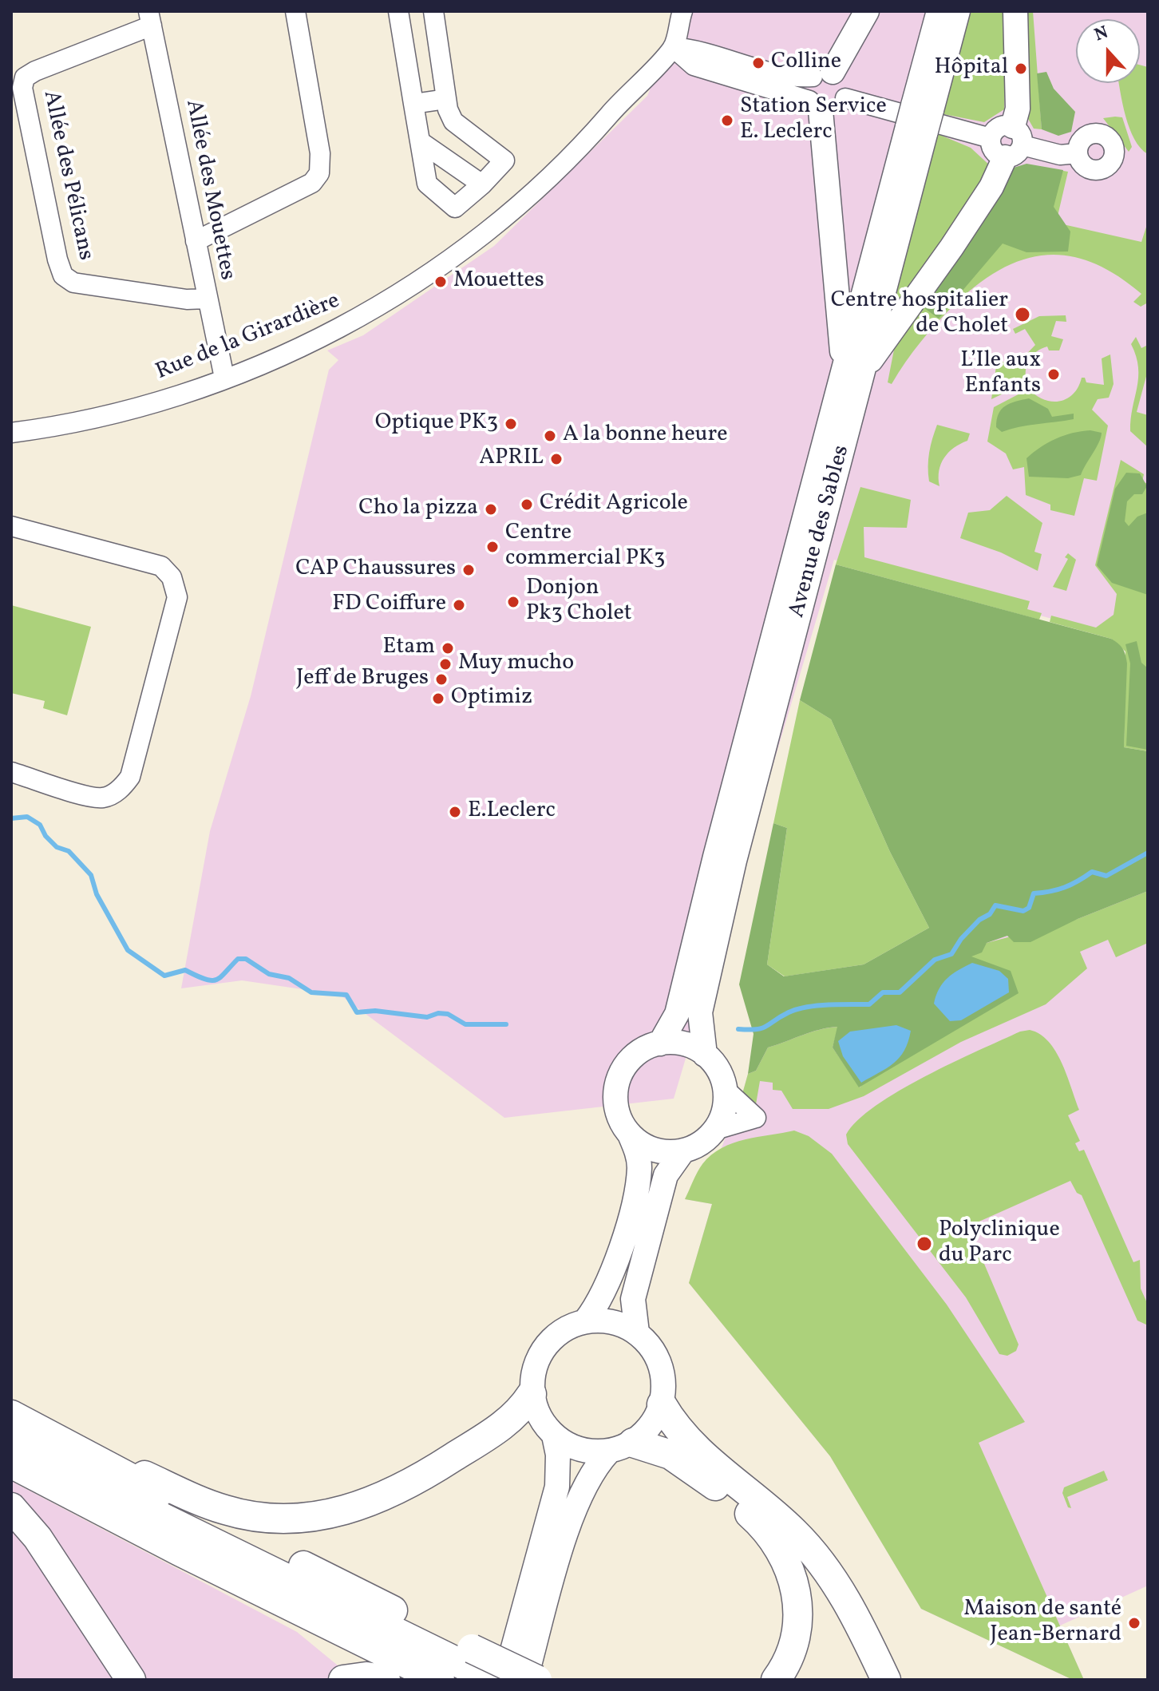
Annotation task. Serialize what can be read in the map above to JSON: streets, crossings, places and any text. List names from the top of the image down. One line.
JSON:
{"streets":{"main road":["Avenue des Sables"],"street":["Allée des Pélicans","Allée des Mouettes","Rue de la Girardière"]},"crossings":[["Allée des Pélicans","Allée des Mouettes"],["Allée des Mouettes","Rue de la Girardière"]],"places":["Colline","Hôpital","Station Service E. Leclerc","Mouettes","Centre hospitalier de Cholet","L’Ile aux Enfants","Optique PK3","A la bonne heure","APRIL","Crédit Agricole","Cho la pizza","Centre commercial PK3","CAP Chaussures","Donjon Pk3 Cholet","FD Coiffure","Etam","Muy mucho","Jeff de Bruges","Optimiz","E.Leclerc","Polyclinique du Parc","Maison de santé Jean-Bernard"],"north":"top"}
